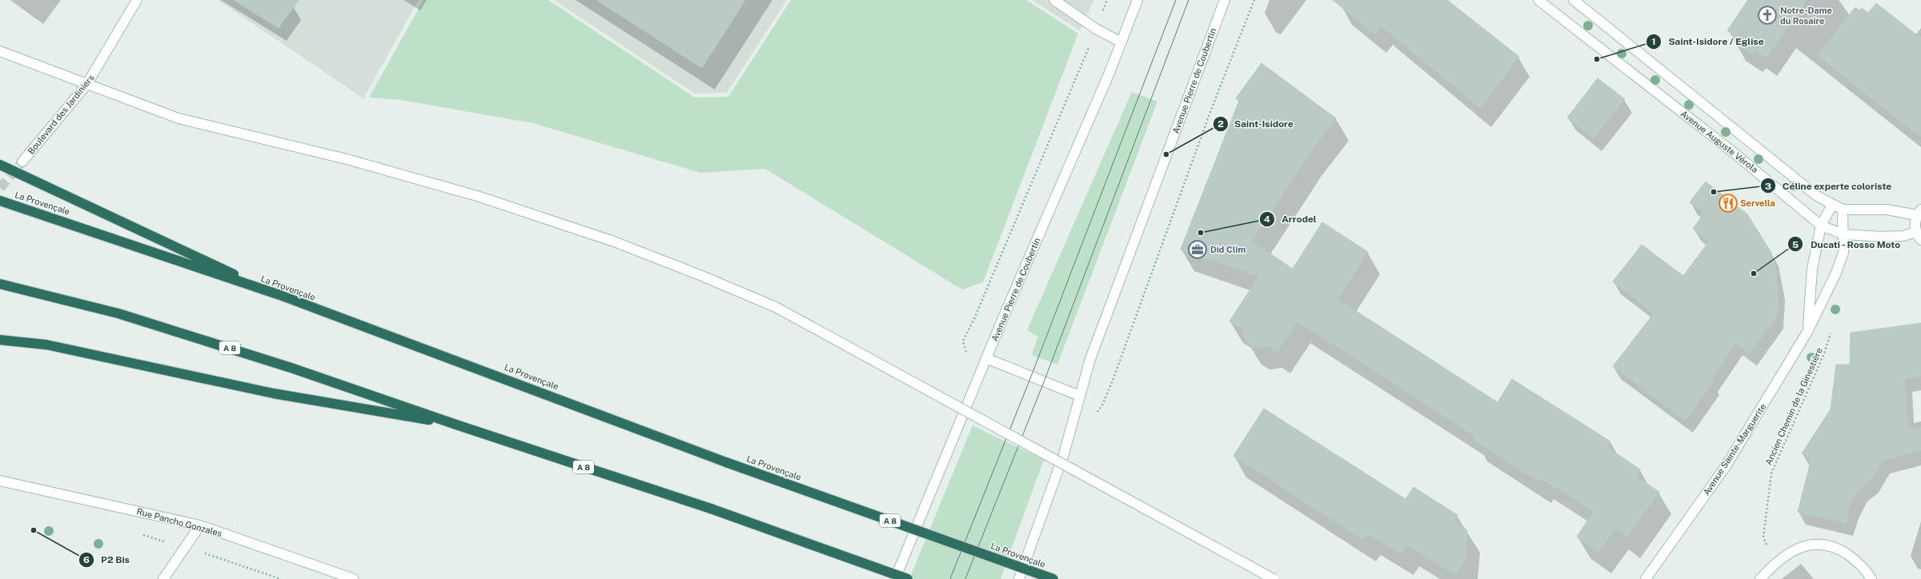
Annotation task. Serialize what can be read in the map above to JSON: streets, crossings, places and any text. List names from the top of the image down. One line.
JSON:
{"streets":{"highway":["La Provençale","A 8"],"street":["Avenue Pierre de Coubertin","Boulevard des Jardiniers","Avenue Auguste Vérola","Avenue Sainte-Marguerite","Rue Pancho Gonzales"],"path":["Ancien Chemin de la Ginestière"]},"crossings":[["Avenue Auguste Vérola","Avenue Sainte-Marguerite"]],"places":{"church":["Notre-Dame du Rosaire"],"other":["Saint-Isidore / Eglise","Saint-Isidore","Céline experte coloriste","Arrodel","Ducati - Rosso Moto","P2 Bis"],"restaurant":["Servella"],"office":["Did Clim"]}}
